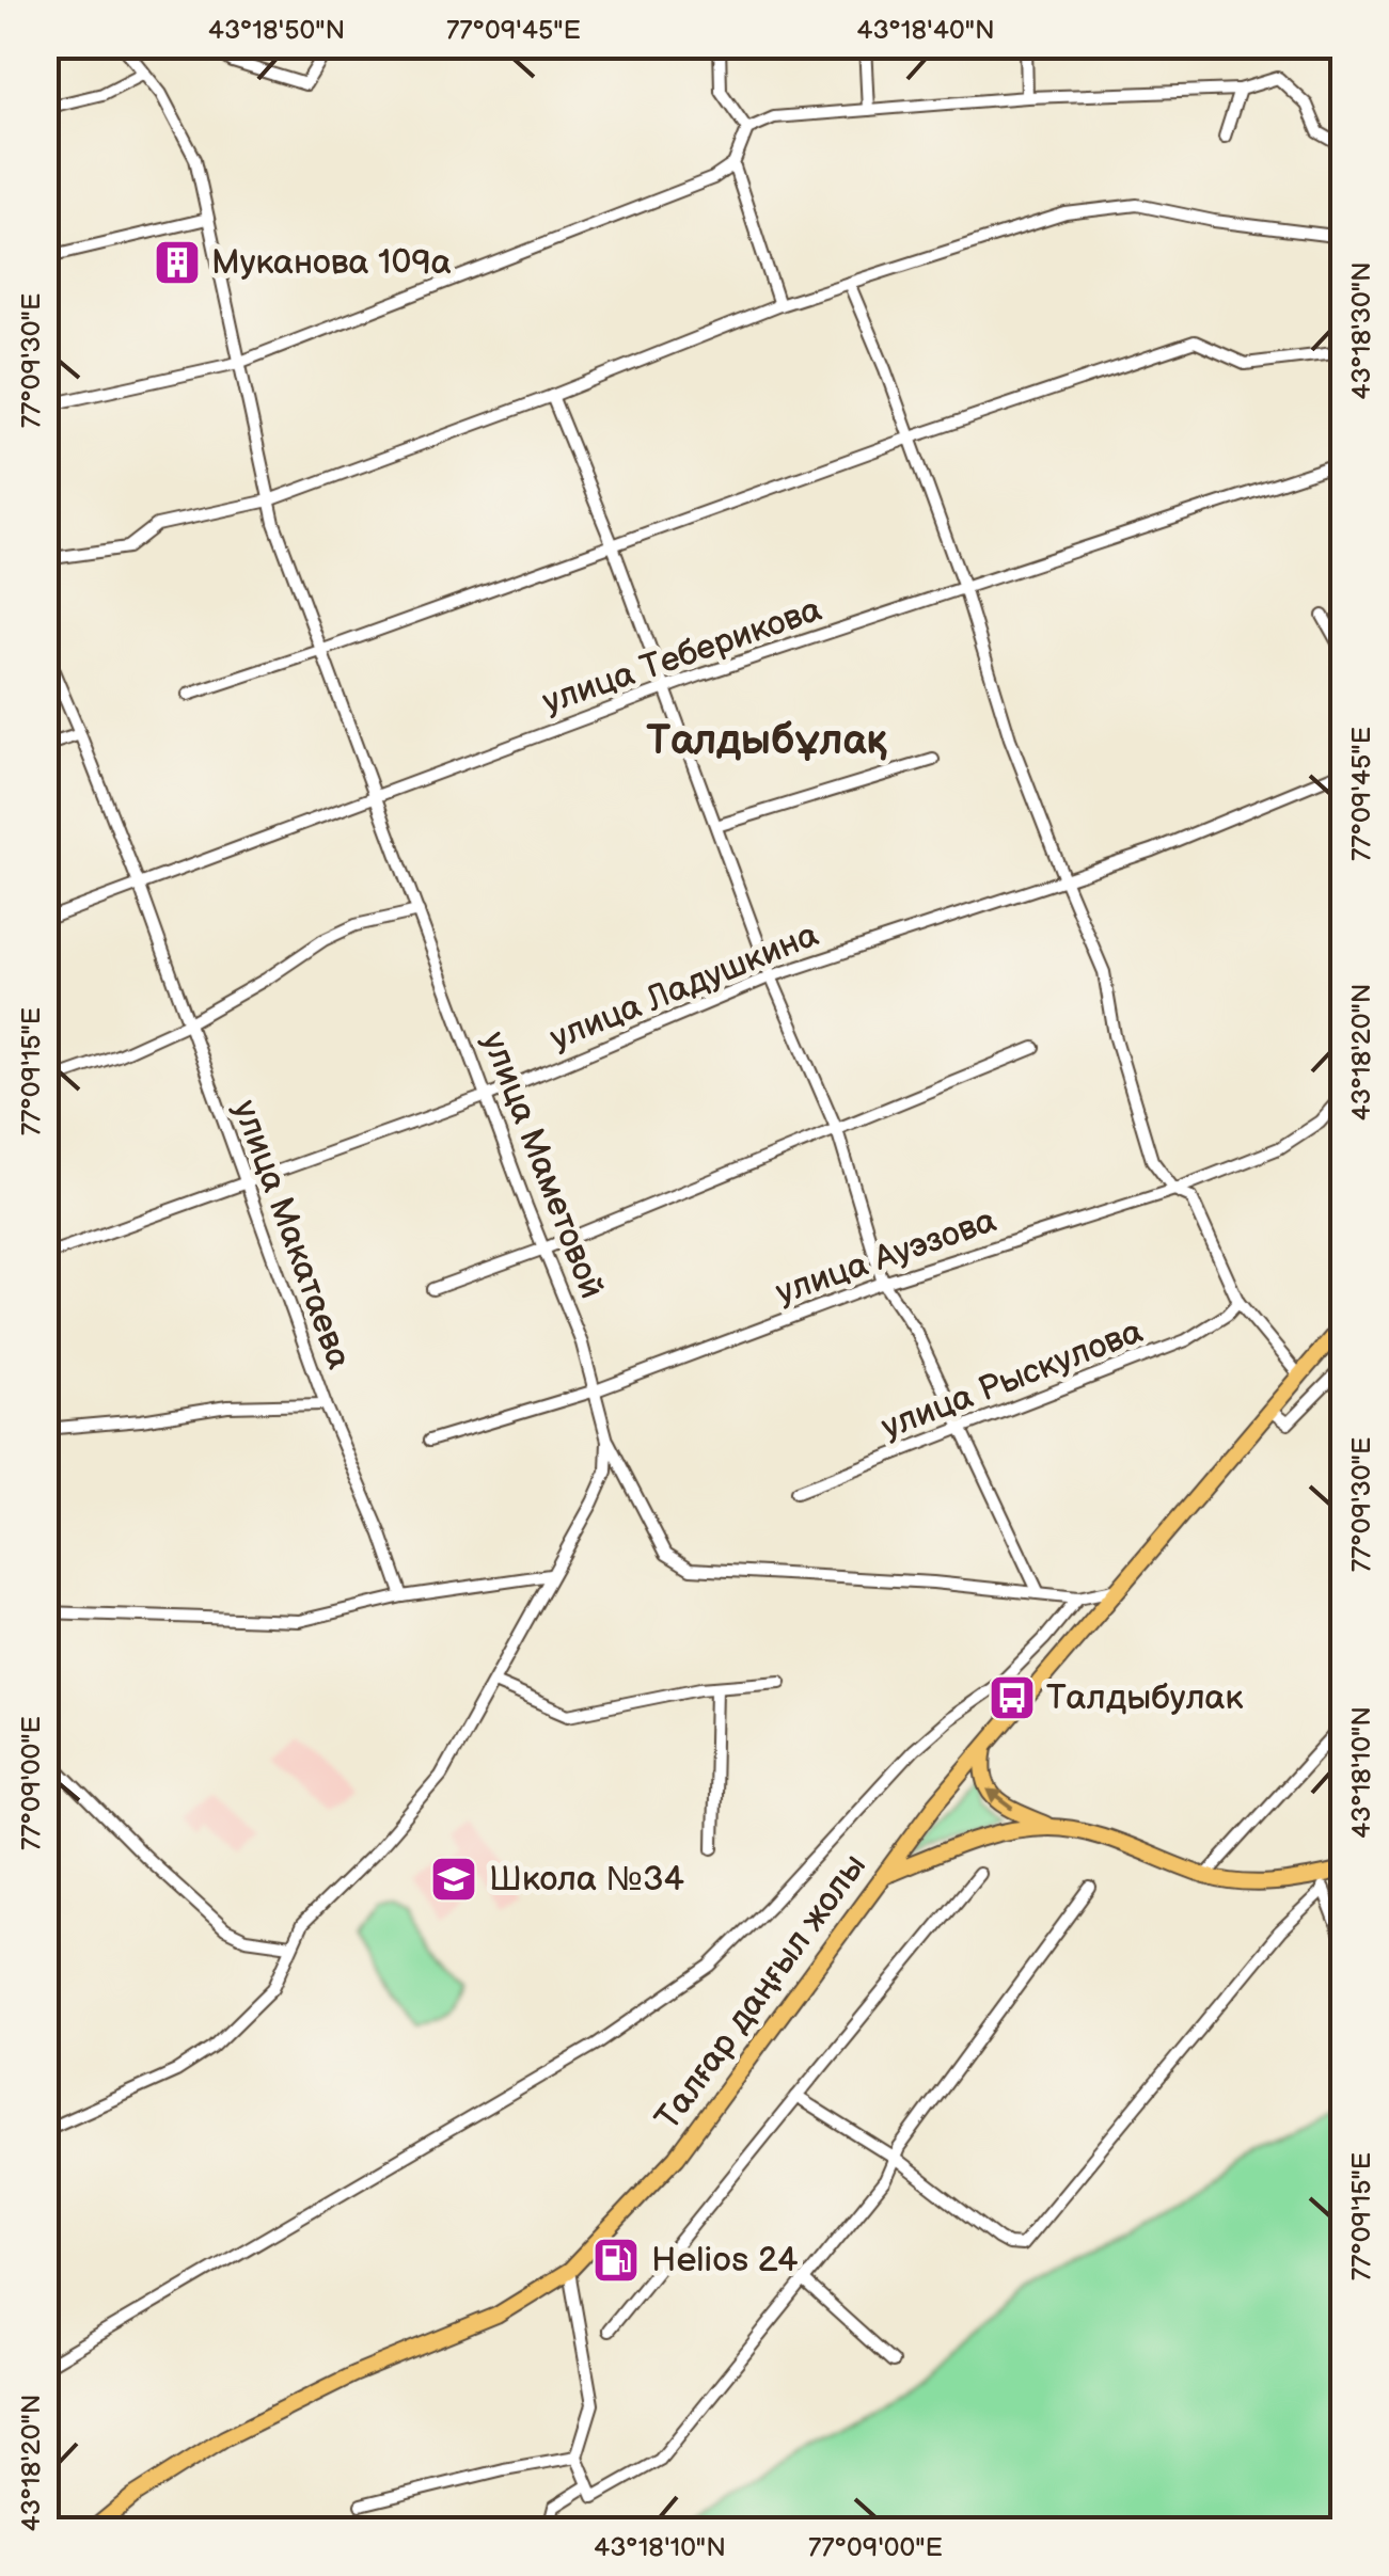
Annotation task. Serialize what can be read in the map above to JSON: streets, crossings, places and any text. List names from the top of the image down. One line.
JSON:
{"streets":{"main road":["Талғар даңғыл жолы"],"street":["улица Теберикова","улица Ладушкина","улица Маметовой","улица Макатаева","улица Ауэзова","улица Рыскулова"]},"crossings":[["улица Теберикова","улица Маметовой"],["улица Теберикова","улица Макатаева"],["улица Ладушкина","улица Маметовой"],["улица Ладушкина","улица Макатаева"],["улица Маметовой","улица Ауэзова"]],"districts":["Талдыбұлақ"],"places":{"building":["Муканова 109а"],"bus stop":["Талдыбулак"],"school or university":["Школа №34"],"fuel station":["Helios 24"]},"coordinates":["43°18'50\"N","77°09'45\"E","43°18'40\"N","43°18'30\"N","77°09'30\"E","43°18'20\"N","77°09'15\"E","43°18'10\"N","77°09'00\"E"]}
